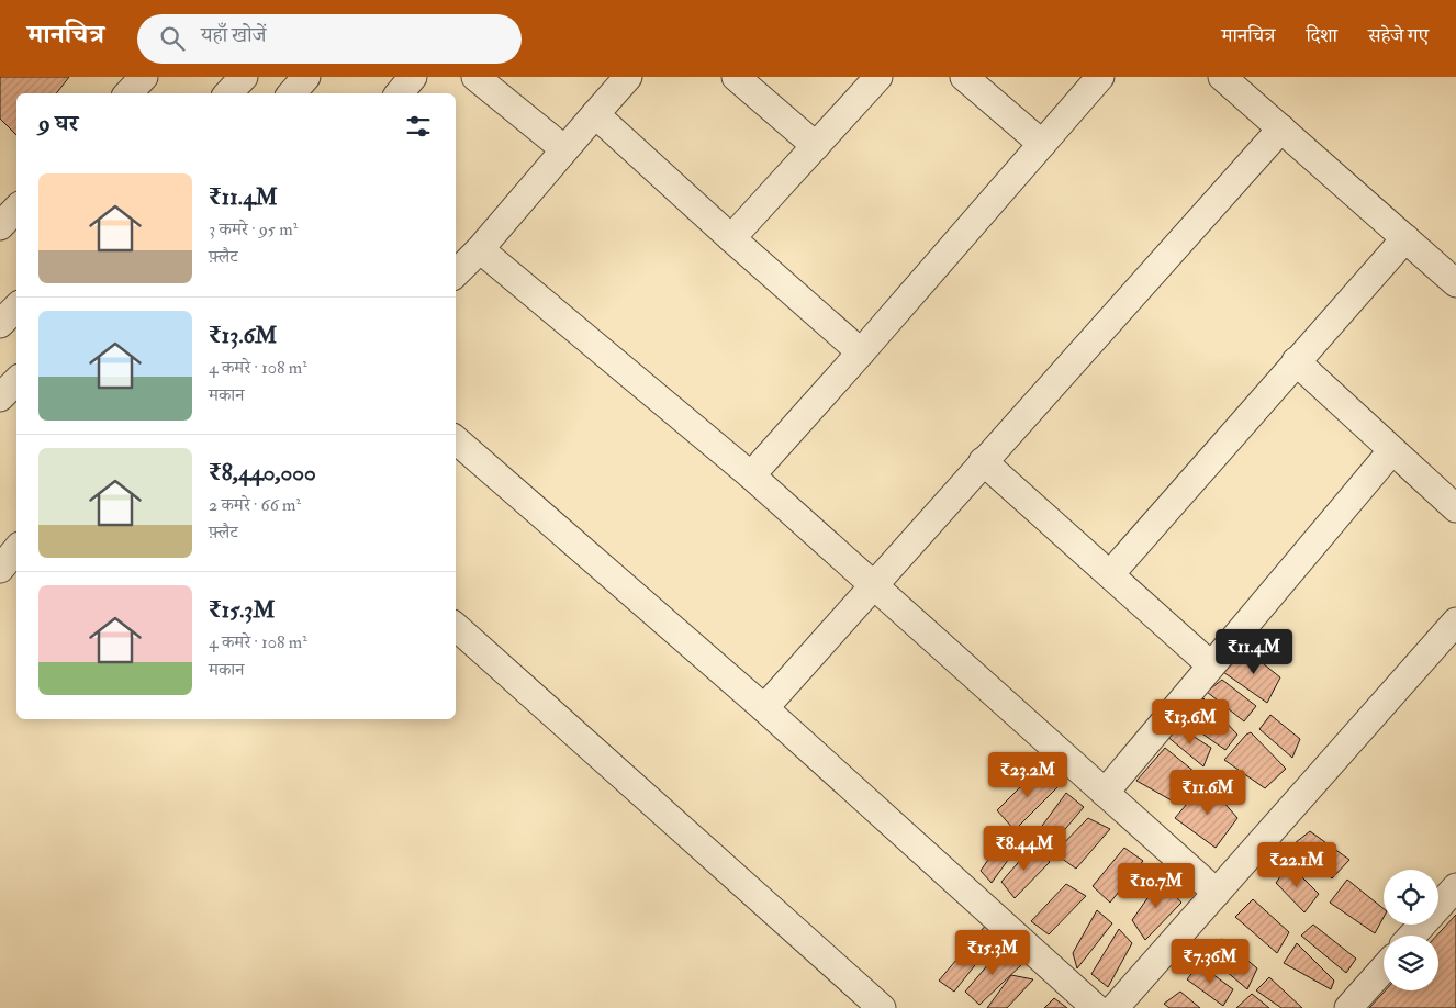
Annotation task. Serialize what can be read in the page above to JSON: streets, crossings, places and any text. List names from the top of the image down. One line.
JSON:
{"page":{"header":"मानचित्र","search":"यहाँ खोजें","nav":["मानचित्र","दिशा","सहेजे गए"],"heading":"9 घर","list":[{"name":"₹11.4M","note":"3 कमरे · 95 m² · फ़्लैट"},{"name":"₹13.6M","note":"4 कमरे · 108 m² · मकान"},{"name":"₹8,440,000","note":"2 कमरे · 66 m² · फ़्लैट"},{"name":"₹15.3M","note":"4 कमरे · 108 m² · मकान"}],"price":["₹11.4M","₹13.6M","₹23.2M","₹11.6M","₹8.44M","₹22.1M","₹10.7M","₹15.3M","₹7.36M"]}}
